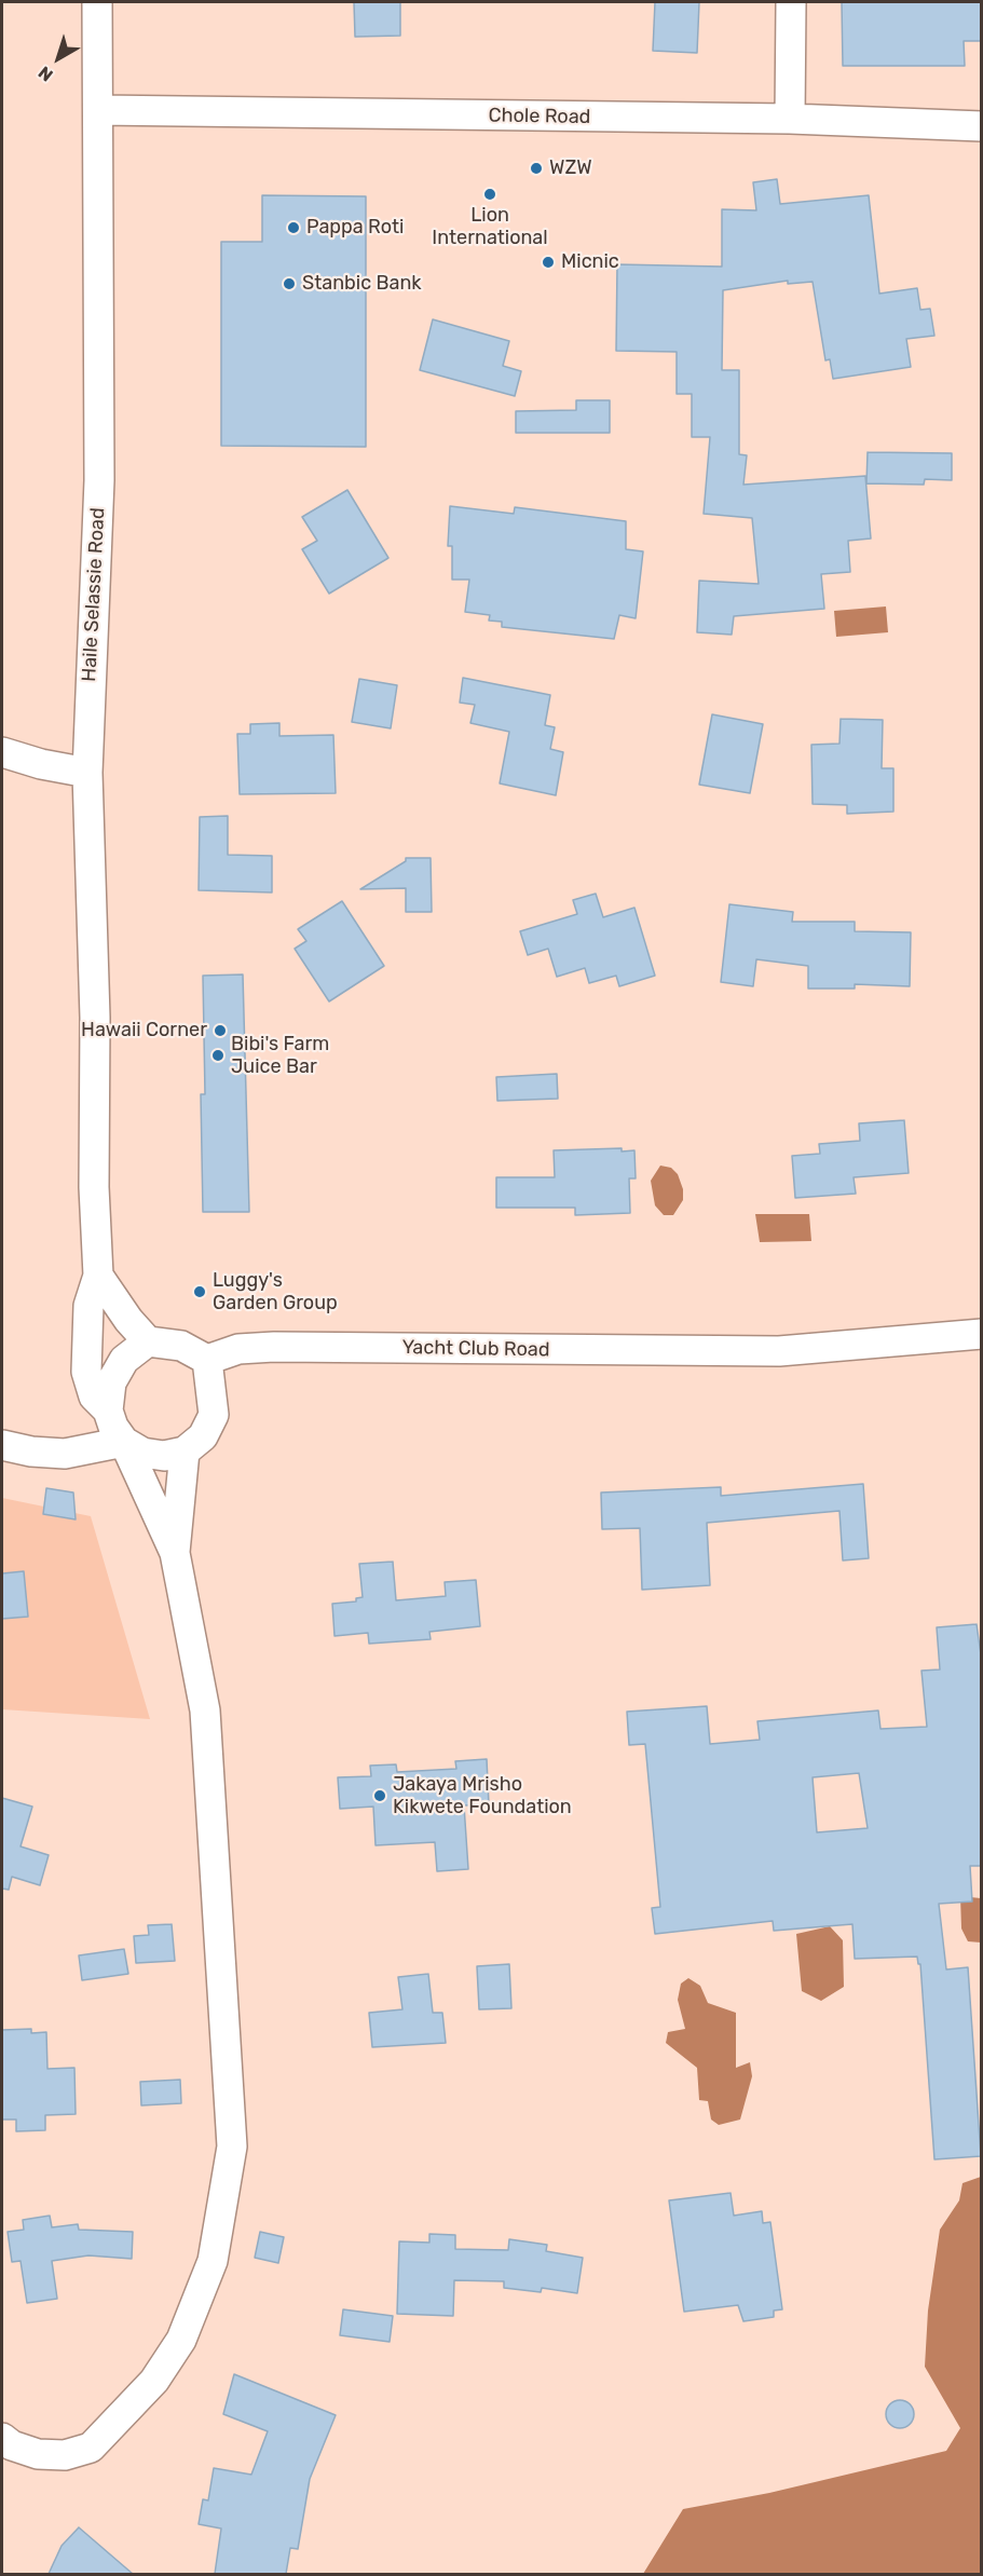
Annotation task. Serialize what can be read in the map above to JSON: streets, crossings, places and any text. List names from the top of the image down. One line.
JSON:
{"streets":{"street":["Chole Road","Haile Selassie Road","Yacht Club Road"]},"crossings":[["Chole Road","Haile Selassie Road"]],"places":["WZW","Lion International","Pappa Roti","Micnic","Stanbic Bank","Hawaii Corner","Bibi's Farm Juice Bar","Luggy's Garden Group","Jakaya Mrisho Kikwete Foundation"],"north":"bottom left"}
